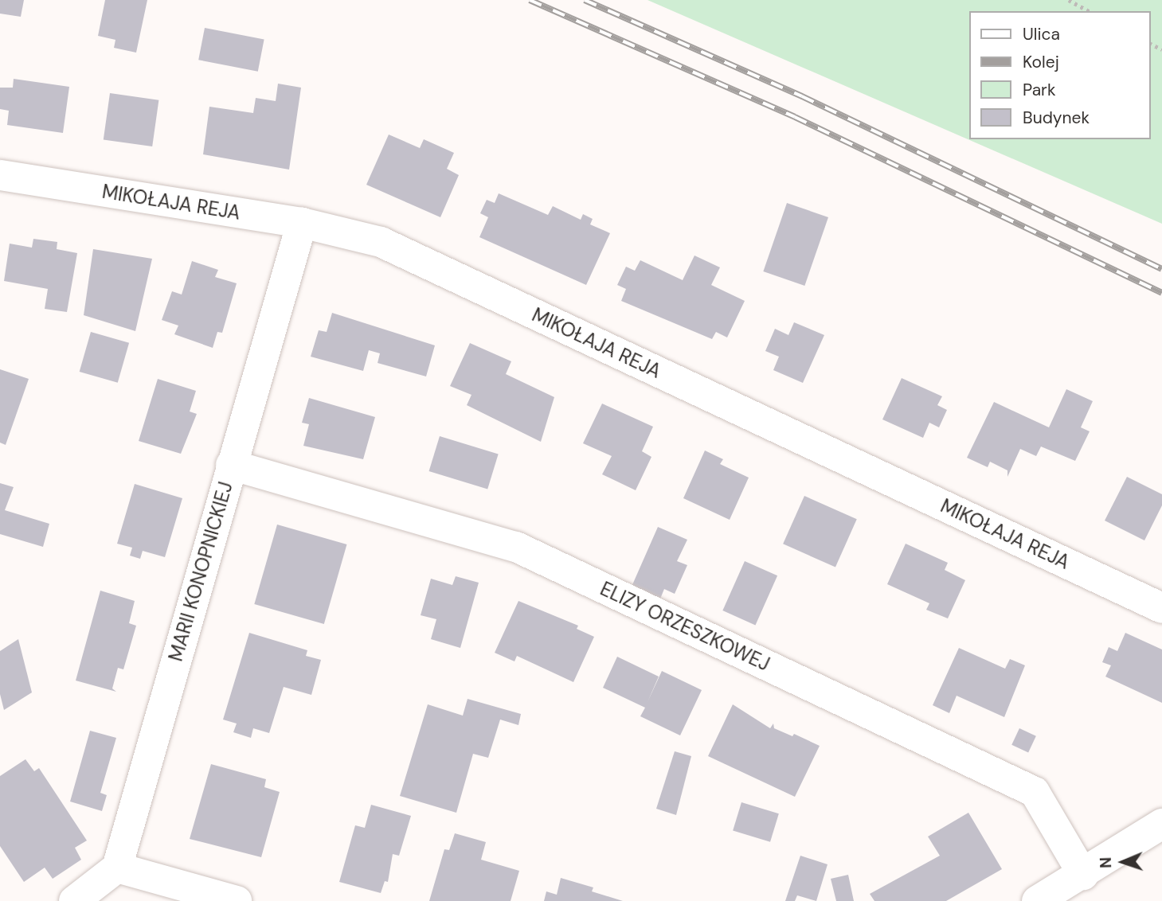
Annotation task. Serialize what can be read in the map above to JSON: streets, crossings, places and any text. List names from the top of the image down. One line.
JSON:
{"streets":{"street":["MIKOŁAJA REJA","MARII KONOPNICKIEJ","ELIZY ORZESZKOWEJ"]},"crossings":[["MIKOŁAJA REJA","MARII KONOPNICKIEJ"],["MARII KONOPNICKIEJ","ELIZY ORZESZKOWEJ"]],"legend":["Ulica","Kolej","Park","Budynek"],"north":"left"}
